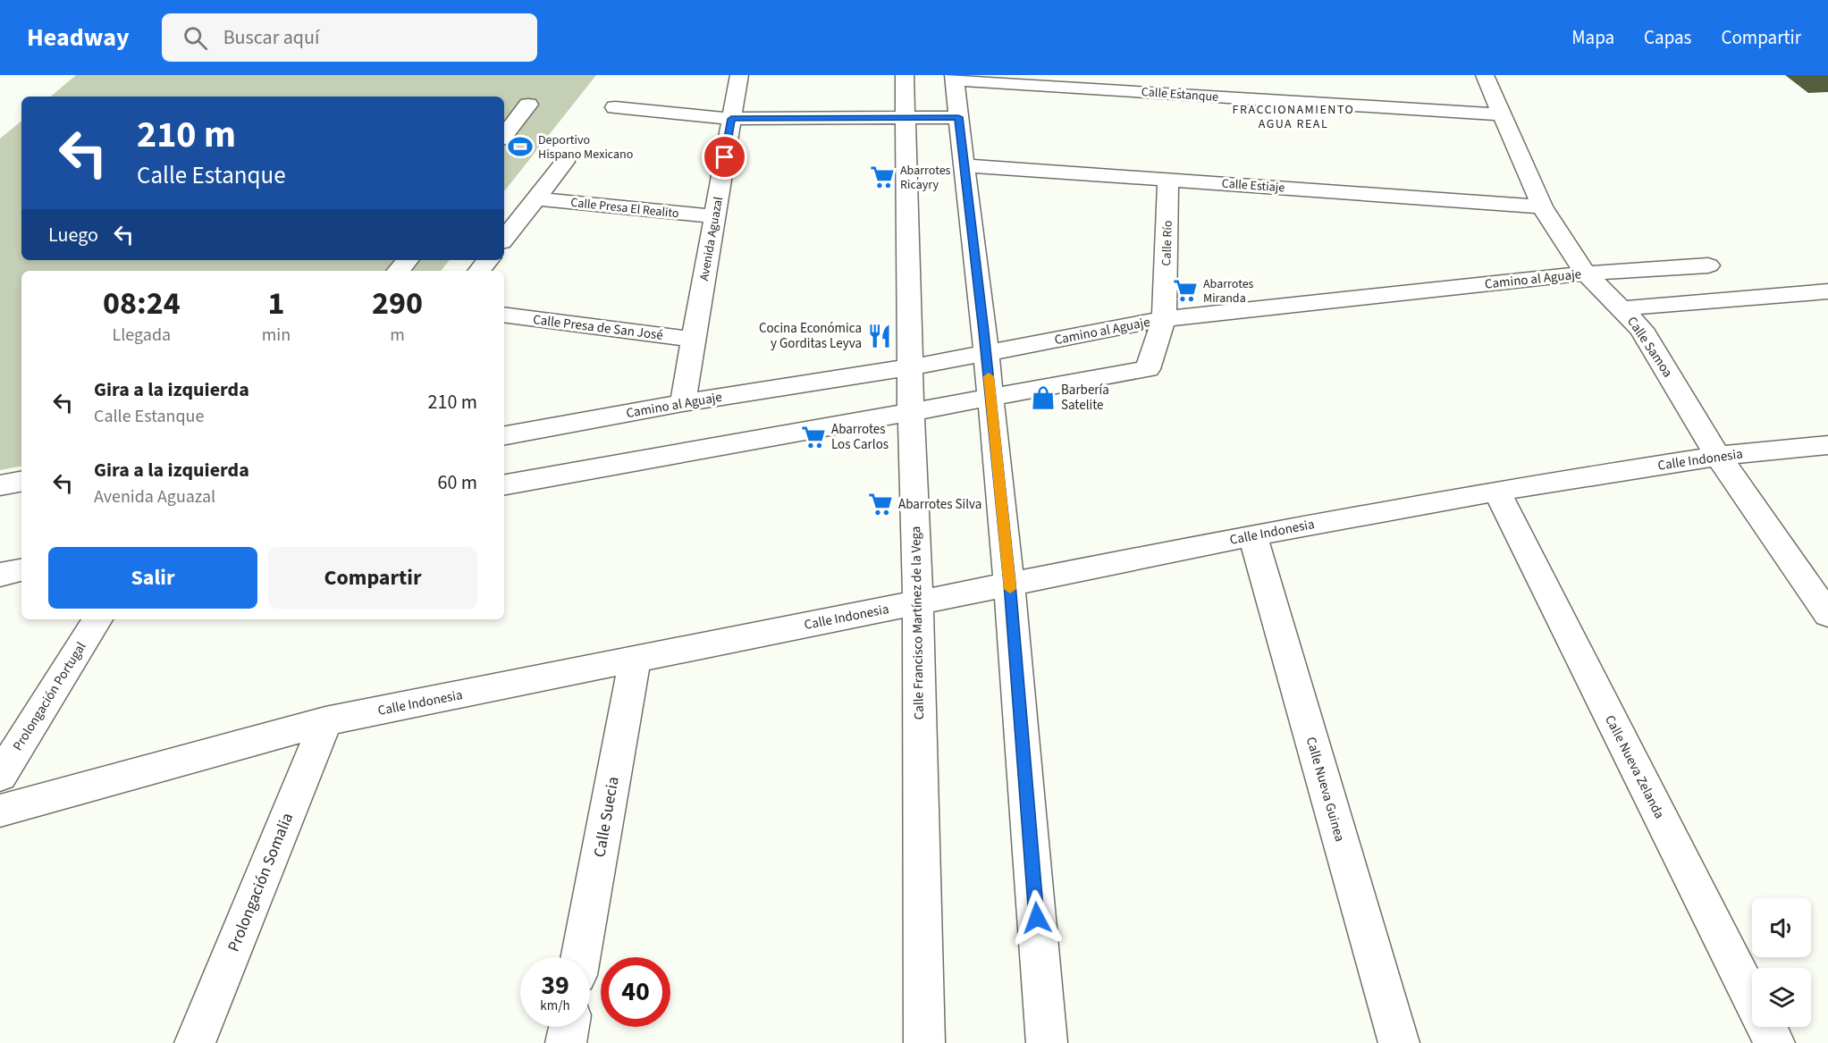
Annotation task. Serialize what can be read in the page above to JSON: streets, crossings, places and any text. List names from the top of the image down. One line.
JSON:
{"streets":{"street":["Calle Estanque","Calle Estiaje","Calle Presa El Realito","Avenida Aguazal","Calle Río","Camino al Aguaje","Calle Presa de San José","Calle Samoa","Calle Indonesia","Calle Francisco Martínez de la Vega","Prolongación Portugal","Calle Nueva Zelanda","Calle Nueva Guinea","Calle Suecia","Prolongación Somalia"]},"crossings":[["Calle Estanque","Calle Samoa"],["Calle Estiaje","Calle Río"],["Calle Estiaje","Calle Samoa"],["Calle Presa El Realito","Avenida Aguazal"],["Avenida Aguazal","Camino al Aguaje"],["Avenida Aguazal","Calle Presa de San José"],["Calle Río","Camino al Aguaje"],["Camino al Aguaje","Calle Samoa"],["Camino al Aguaje","Calle Francisco Martínez de la Vega"],["Calle Samoa","Calle Indonesia"],["Calle Indonesia","Calle Francisco Martínez de la Vega"],["Calle Indonesia","Calle Nueva Zelanda"],["Calle Indonesia","Calle Nueva Guinea"],["Calle Indonesia","Calle Suecia"],["Calle Indonesia","Prolongación Somalia"]],"districts":["FRACCIONAMIENTO AGUA REAL"],"places":{"sports":["Deportivo Hispano Mexicano"],"supermarket":["Abarrotes Ricayry","Abarrotes Miranda","Abarrotes Los Carlos","Abarrotes Silva"],"restaurant":["Cocina Económica y Gorditas Leyva"],"shop":["Barbería Satelite"]},"page":{"header":"Headway","search":"Buscar aquí","nav":["Mapa","Capas","Compartir"],"turn":["210 m","Calle Estanque"],"then":"Luego","eta":["08:24","Llegada","1","min","290","m"],"list":[{"name":"Gira a la izquierda","note":"Calle Estanque","value":"210 m"},{"name":"Gira a la izquierda","note":"Avenida Aguazal","value":"60 m"}],"buttons":["Salir","Compartir"],"speed":"39 km/h","limit":"40"}}
